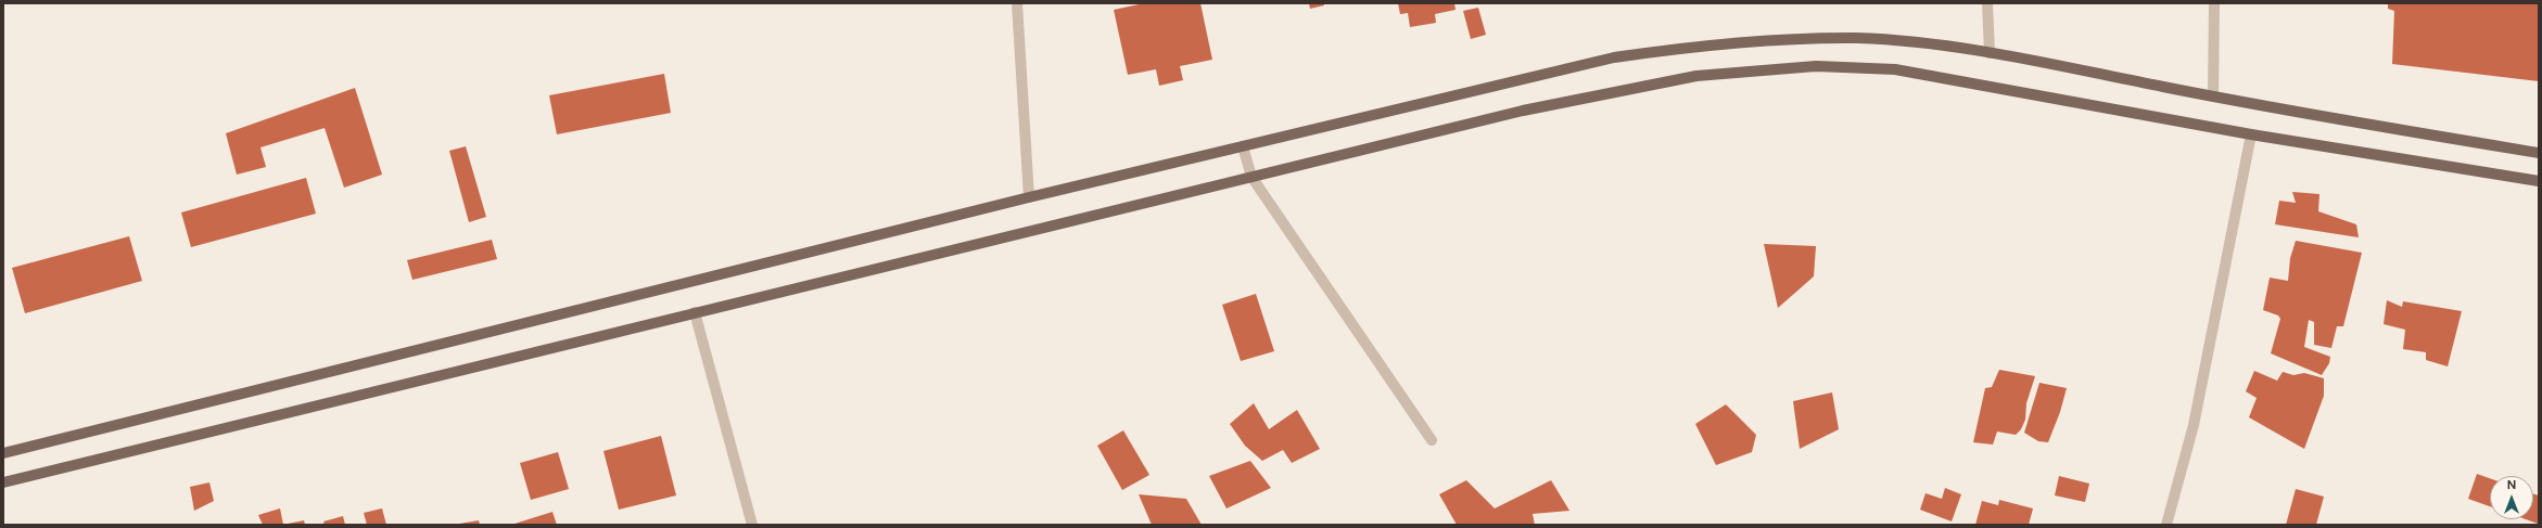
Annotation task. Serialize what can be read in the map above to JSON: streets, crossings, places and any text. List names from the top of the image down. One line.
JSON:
{"north":"top"}
